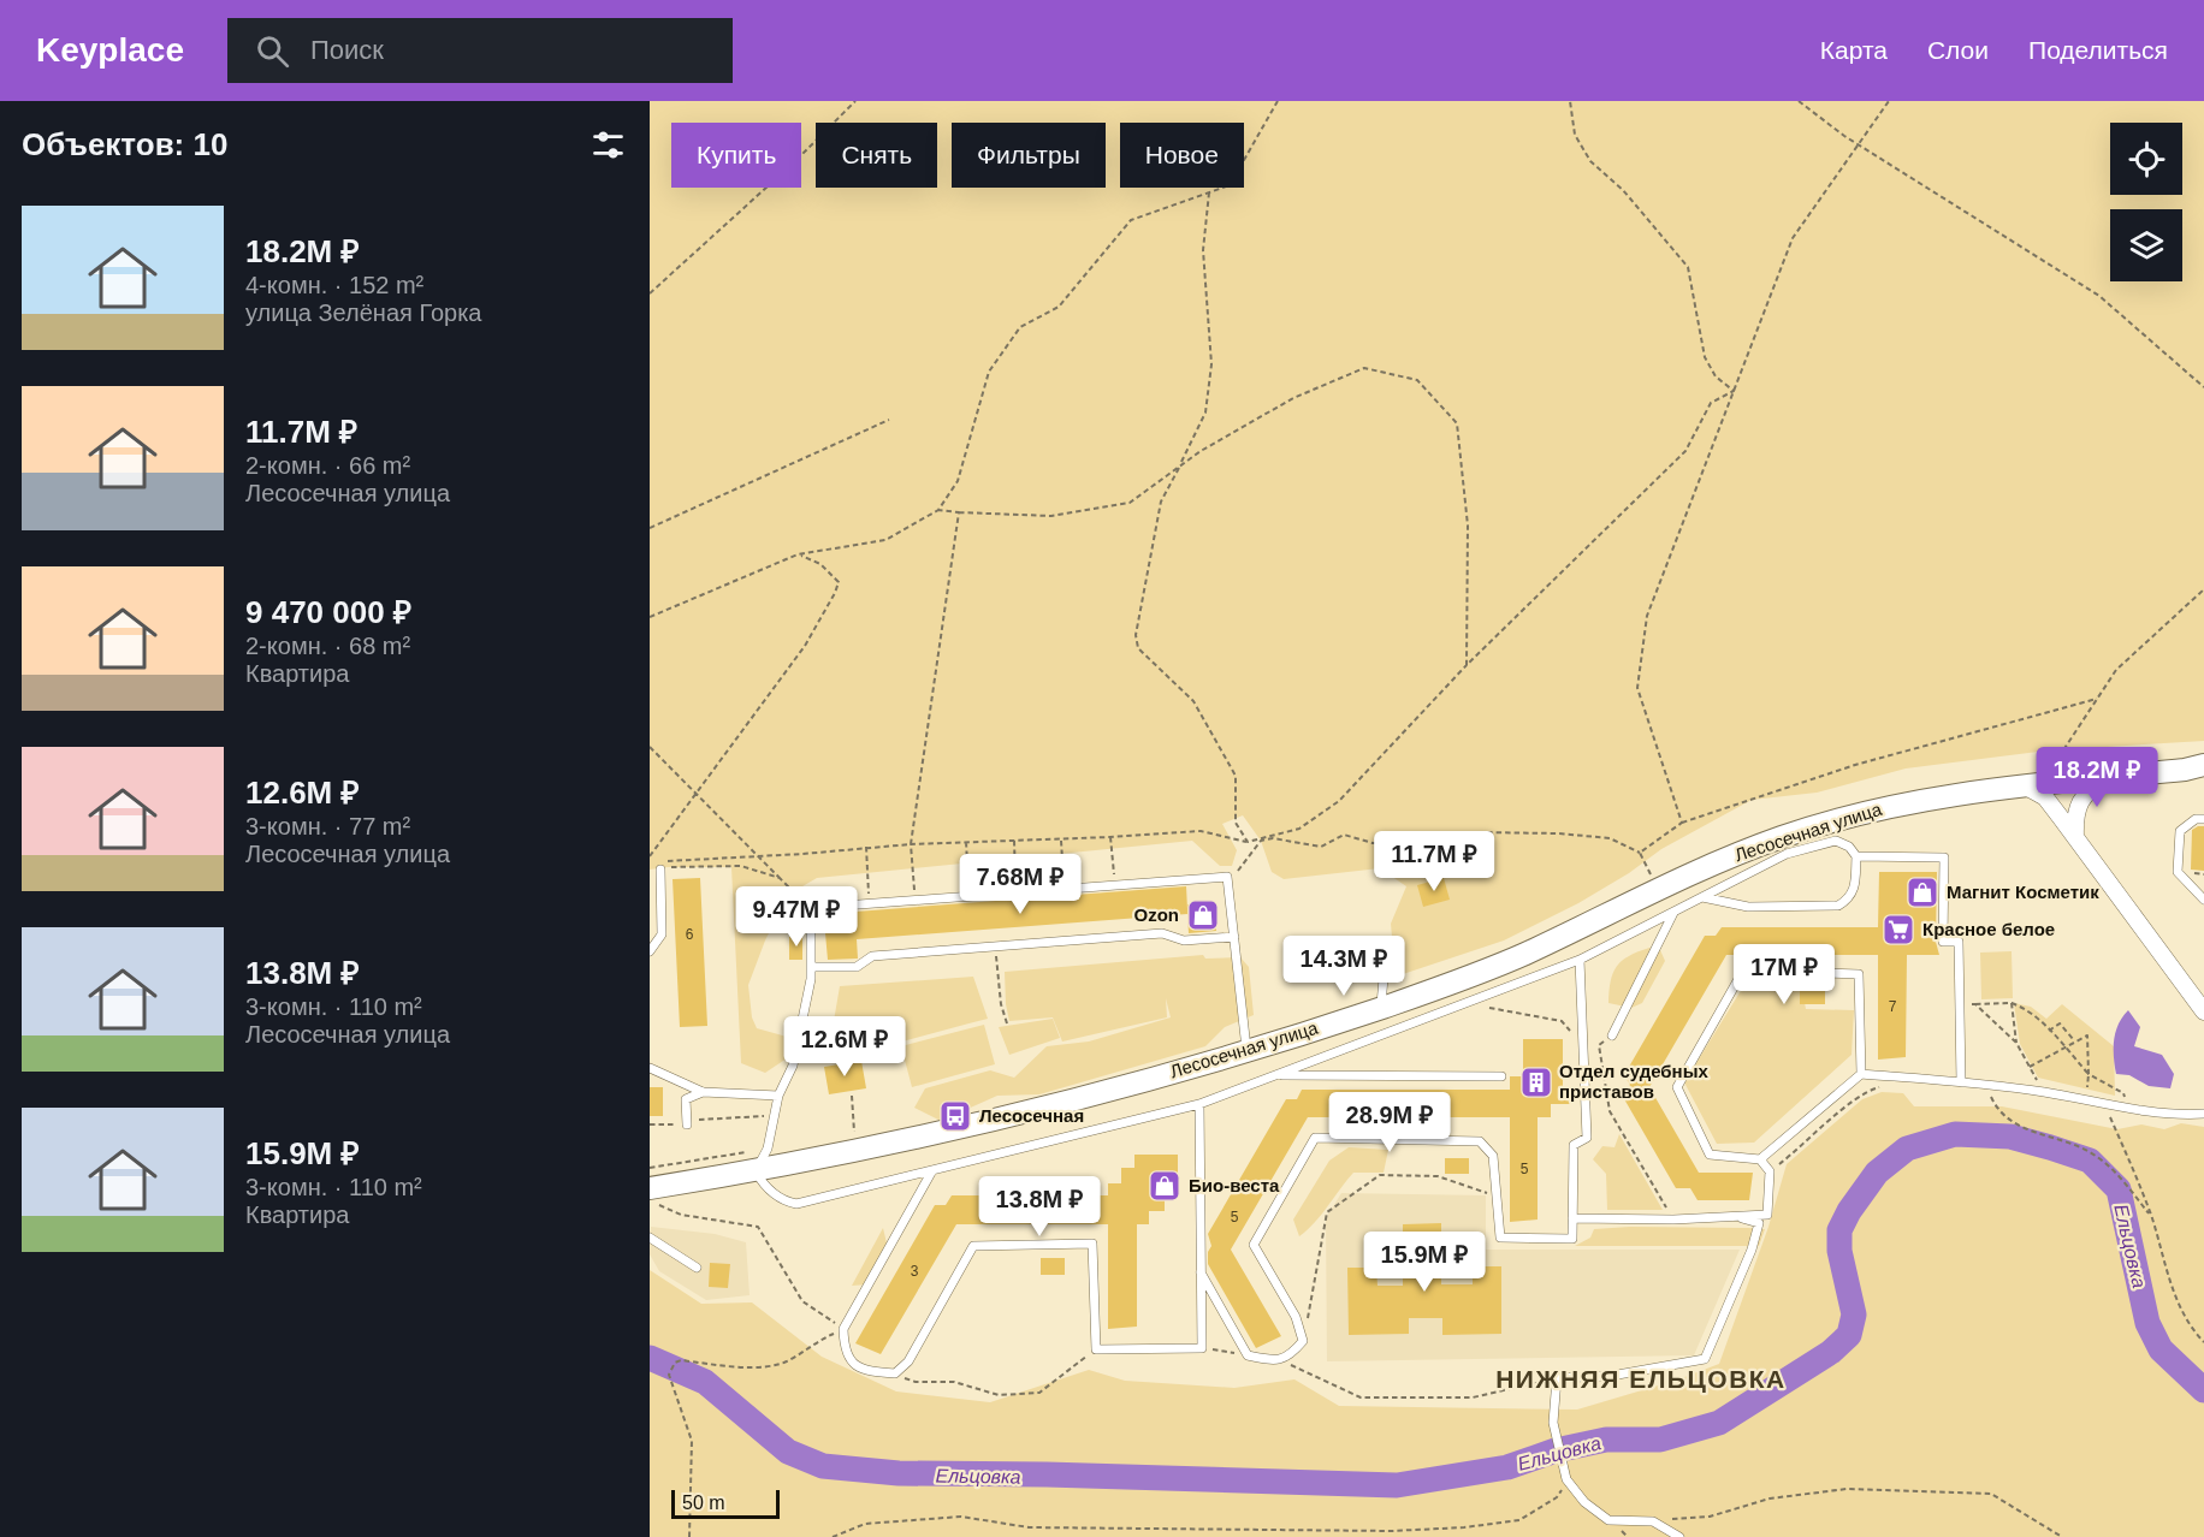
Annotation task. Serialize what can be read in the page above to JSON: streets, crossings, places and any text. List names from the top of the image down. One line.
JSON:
{"streets":{"street":["Лесосечная улица"]},"districts":["НИЖНЯЯ ЕЛЬЦОВКА"],"water":["Ельцовка"],"places":{"shop":["Магнит Косметик","Ozon","Био-веста"],"supermarket":["Красное белое"],"building":["Отдел судебных приставов"],"bus stop":["Лесосечная"]},"house_numbers":["6","7","5","5","3"],"scale_bar":"50 m","page":{"header":"Keyplace","search":"Поиск","nav":["Карта","Слои","Поделиться"],"heading":"Объектов: 10","chip":["Купить","Снять","Фильтры","Новое"],"list":[{"name":"18.2M ₽","note":"4-комн. · 152 m² · улица Зелёная Горка"},{"name":"11.7M ₽","note":"2-комн. · 66 m² · Лесосечная улица"},{"name":"9 470 000 ₽","note":"2-комн. · 68 m² · Квартира"},{"name":"12.6M ₽","note":"3-комн. · 77 m² · Лесосечная улица"},{"name":"13.8M ₽","note":"3-комн. · 110 m² · Лесосечная улица"},{"name":"15.9M ₽","note":"3-комн. · 110 m² · Квартира"}],"price":["18.2M ₽","11.7M ₽","7.68M ₽","9.47M ₽","14.3M ₽","17M ₽","12.6M ₽","28.9M ₽","13.8M ₽","15.9M ₽"],"scale":"50 m"}}
